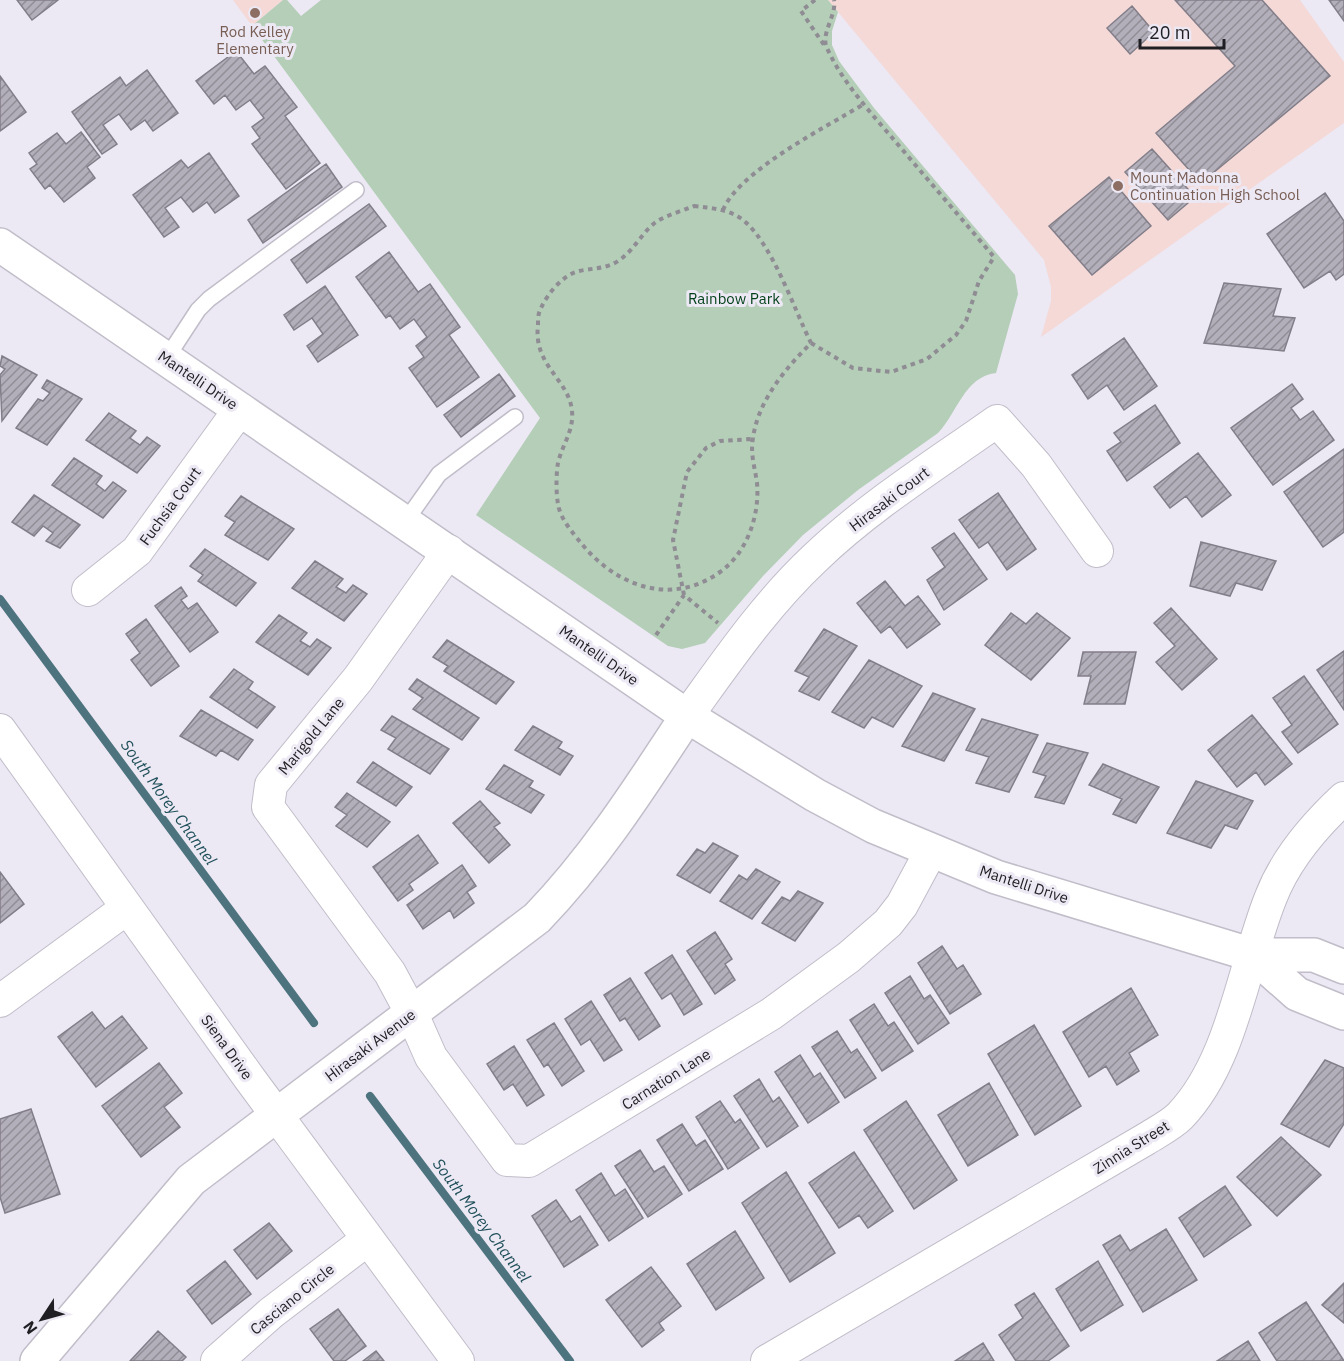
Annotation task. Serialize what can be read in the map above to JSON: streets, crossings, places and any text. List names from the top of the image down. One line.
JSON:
{"streets":{"street":["Mantelli Drive","Hirasaki Court","Fuchsia Court","Marigold Lane","Hirasaki Avenue","Siena Drive","Carnation Lane","Zinnia Street","Casciano Circle"]},"crossings":[["Mantelli Drive","Hirasaki Court"],["Mantelli Drive","Fuchsia Court"],["Mantelli Drive","Marigold Lane"],["Mantelli Drive","Hirasaki Avenue"],["Mantelli Drive","Carnation Lane"],["Mantelli Drive","Zinnia Street"],["Hirasaki Court","Hirasaki Avenue"],["Marigold Lane","Hirasaki Avenue"],["Marigold Lane","Carnation Lane"],["Hirasaki Avenue","Siena Drive"],["Hirasaki Avenue","Carnation Lane"],["Siena Drive","Casciano Circle"]],"water":["South Morey Channel"],"parks":["Rainbow Park"],"places":["Rod Kelley Elementary","Mount Madonna Continuation High School"],"scale_bar":"20 m","north":"bottom left"}
